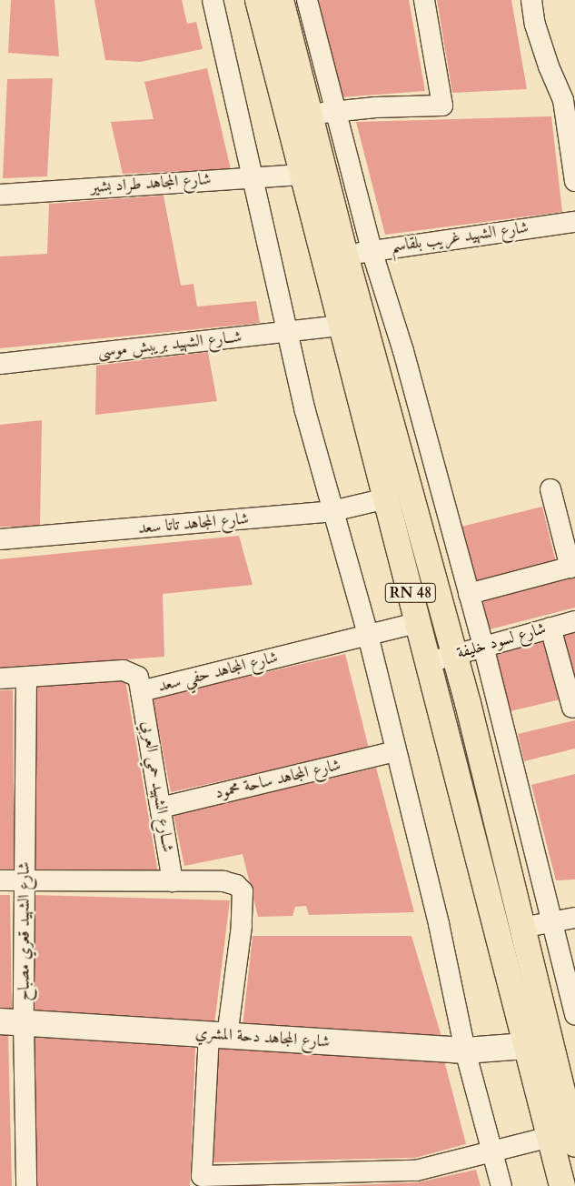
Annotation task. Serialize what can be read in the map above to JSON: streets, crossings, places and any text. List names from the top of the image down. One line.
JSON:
{"streets":{"highway":["RN 48"],"street":["شارع المجاهد طراد بشير","شارع الشهيد غريب بلقاسم","شــارع الشهيد بريبش موسى","شارع المجاهد تاتا سعد","شارع لسود خليفة","شارع المجاهد حفي سعد","شارع المجاهد ساحة محمود","شــارع الشهيد حمي العربي","شارع الشهيد قعري مصباح","شارع المجاهد دحة المشري"]},"crossings":[["شارع المجاهد طراد بشير","RN 48"],["شارع الشهيد غريب بلقاسم","RN 48"],["شــارع الشهيد بريبش موسى","RN 48"],["شارع المجاهد تاتا سعد","RN 48"],["RN 48","شارع لسود خليفة"],["RN 48","شارع المجاهد حفي سعد"],["RN 48","شارع المجاهد دحة المشري"],["شارع المجاهد حفي سعد","شــارع الشهيد حمي العربي"],["شارع المجاهد حفي سعد","شارع الشهيد قعري مصباح"],["شارع المجاهد ساحة محمود","شــارع الشهيد حمي العربي"],["شارع الشهيد قعري مصباح","شارع المجاهد دحة المشري"]]}
